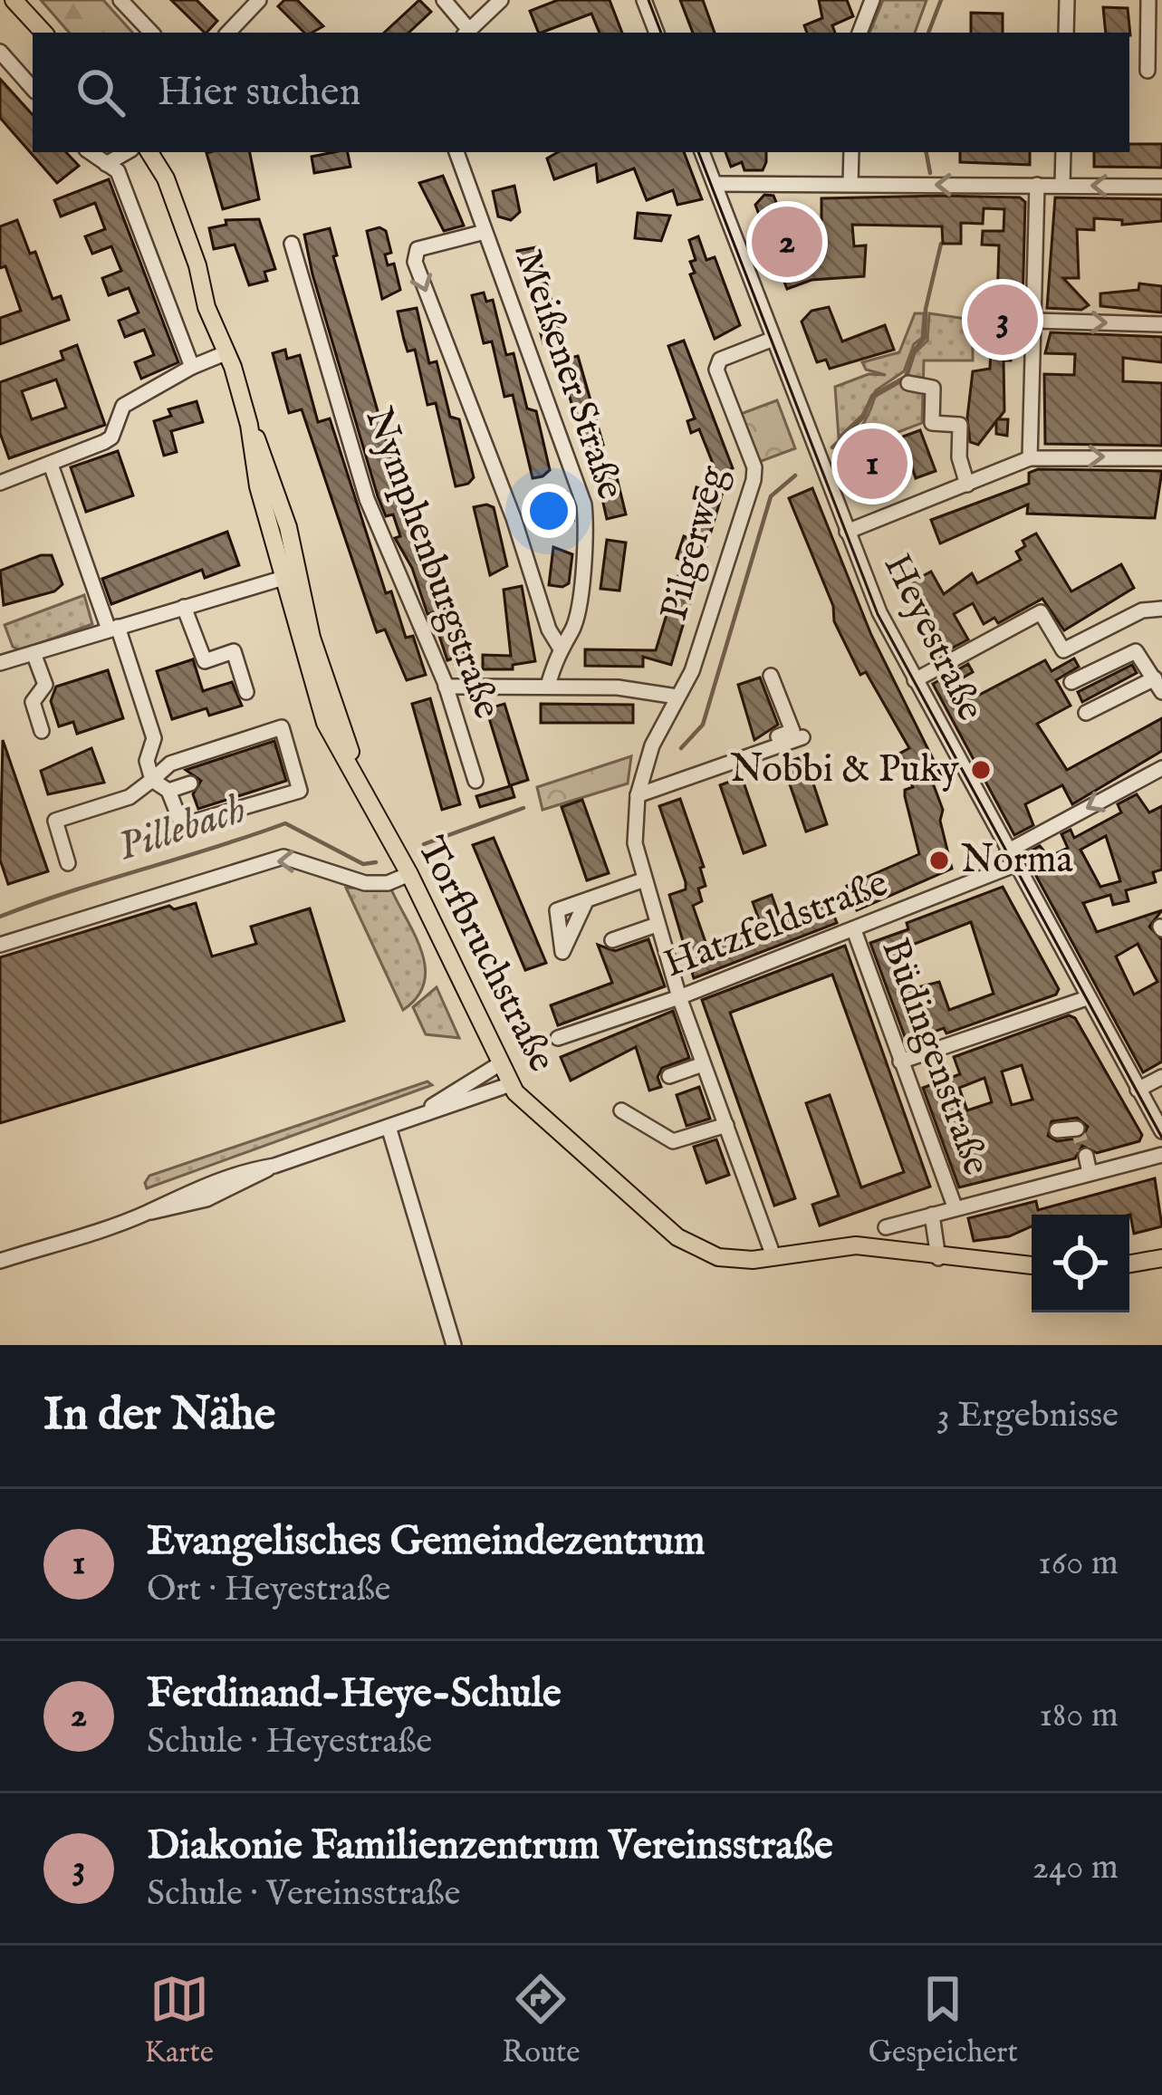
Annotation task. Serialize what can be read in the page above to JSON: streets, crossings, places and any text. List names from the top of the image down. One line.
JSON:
{"streets":{"main road":["Torfbruchstraße"],"street":["Meißener Straße","Pilgerweg","Nymphenburgstraße","Heyestraße","Hatzfeldstraße","Büdingenstraße"]},"crossings":[["Pilgerweg","Heyestraße"],["Pilgerweg","Hatzfeldstraße"],["Pilgerweg","Torfbruchstraße"],["Heyestraße","Hatzfeldstraße"],["Hatzfeldstraße","Büdingenstraße"]],"water":["Pillebach"],"places":["Nobbi & Puky","Norma"],"page":{"search":"Hier suchen","pins":["2","3","1"],"heading":["In der Nähe","3 Ergebnisse"],"list":[{"mark":"1","name":"Evangelisches Gemeindezentrum","note":"Ort · Heyestraße","value":"160 m"},{"mark":"2","name":"Ferdinand-Heye-Schule","note":"Schule · Heyestraße","value":"180 m"},{"mark":"3","name":"Diakonie Familienzentrum Vereinsstraße","note":"Schule · Vereinsstraße","value":"240 m"}],"nav":["Karte","Route","Gespeichert"]}}
